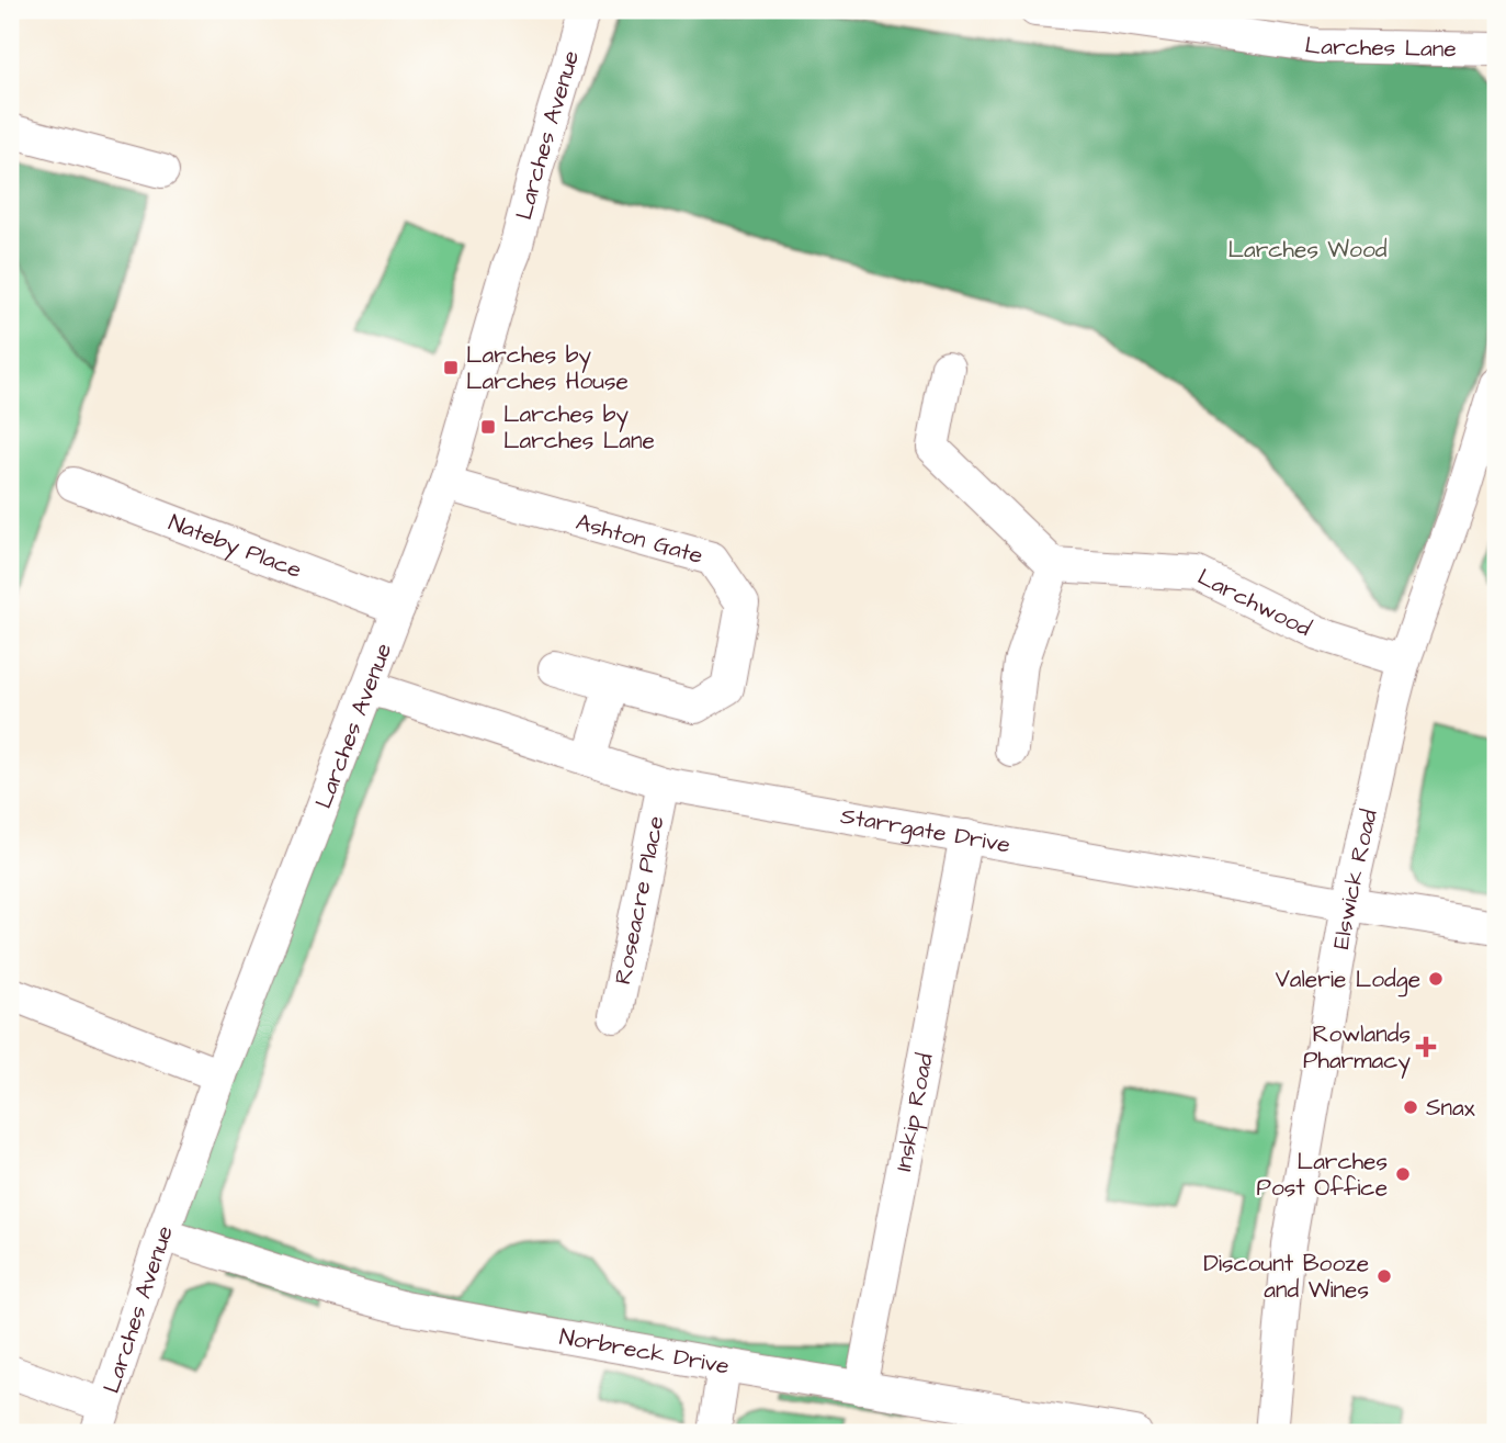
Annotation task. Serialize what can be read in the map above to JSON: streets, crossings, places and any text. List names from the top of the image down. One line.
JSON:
{"streets":{"street":["Larches Lane","Larches Avenue","Ashton Gate","Nateby Place","Larchwood","Starrgate Drive","Elswick Road","Roseacre Place","Inskip Road","Norbreck Drive"]},"crossings":[["Larches Avenue","Ashton Gate"],["Larches Avenue","Nateby Place"],["Larches Avenue","Starrgate Drive"],["Larches Avenue","Norbreck Drive"],["Larchwood","Elswick Road"],["Starrgate Drive","Elswick Road"],["Starrgate Drive","Roseacre Place"],["Starrgate Drive","Inskip Road"],["Inskip Road","Norbreck Drive"]],"parks":["Larches Wood"],"places":{"transit":["Larches by Larches House","Larches by Larches Lane"],"other":["Valerie Lodge","Snax","Larches Post Office","Discount Booze and Wines"],"health":["Rowlands Pharmacy"]}}
